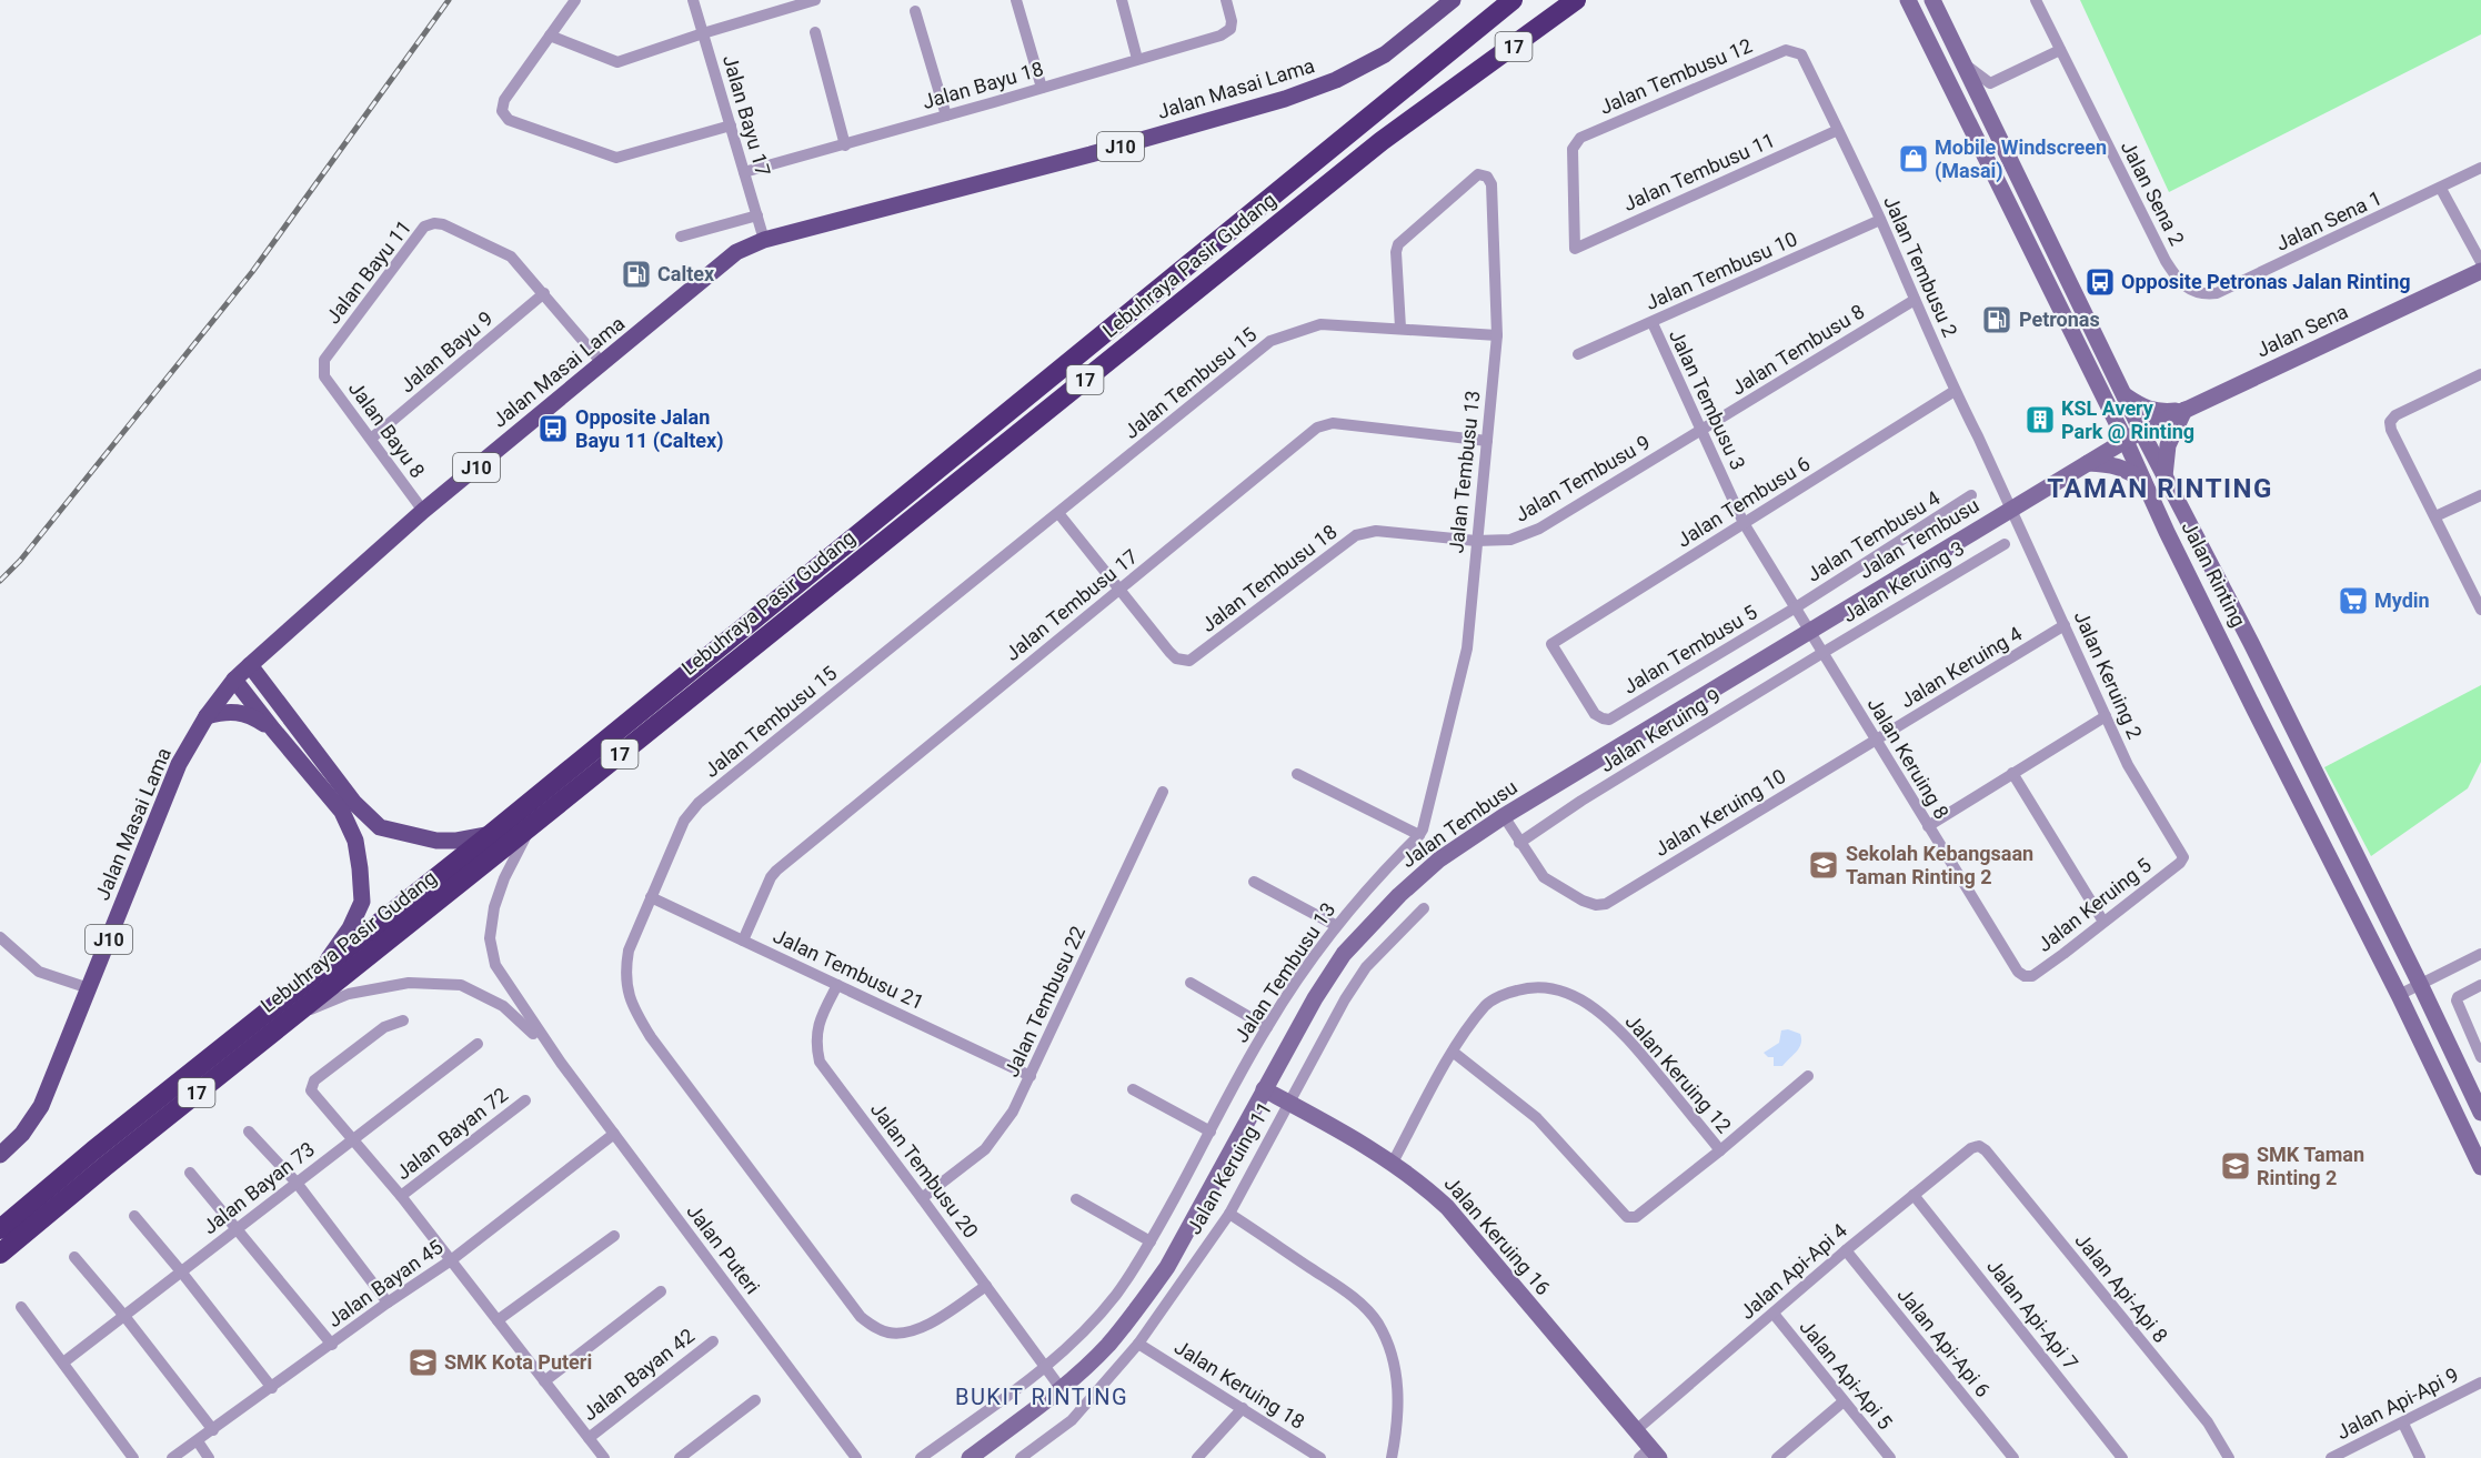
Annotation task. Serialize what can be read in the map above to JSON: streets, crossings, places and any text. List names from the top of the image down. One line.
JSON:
{"streets":{"highway":["17","Lebuhraya Pasir Gudang"],"main road":["Jalan Masai Lama","J10","Jalan Sena","Jalan Tembusu","Jalan Rinting","Jalan Keruing 16"],"street":["Jalan Tembusu 12","Jalan Bayu 18","Jalan Bayu 17","Jalan Tembusu 11","Jalan Sena 2","Jalan Sena 1","Jalan Tembusu 2","Jalan Tembusu 10","Jalan Bayu 11","Jalan Tembusu 8","Jalan Bayu 9","Jalan Tembusu 15","Jalan Tembusu 3","Jalan Bayu 8","Jalan Tembusu 13","Jalan Tembusu 9","Jalan Tembusu 6","Jalan Tembusu 4","Jalan Tembusu 18","Jalan Keruing 3","Jalan Tembusu 17","Jalan Tembusu 5","Jalan Keruing 4","Jalan Keruing 2","Jalan Keruing 9","Jalan Keruing 8","Jalan Keruing 10","Jalan Keruing 5","Jalan Tembusu 21","Jalan Tembusu 22","Jalan Keruing 12","Jalan Bayan 72","Jalan Keruing 11","Jalan Tembusu 20","Jalan Bayan 73","Jalan Puteri","Jalan Api-Api 4","Jalan Bayan 45","Jalan Api-Api 8","Jalan Api-Api 7","Jalan Api-Api 6","Jalan Bayan 42","Jalan Api-Api 5","Jalan Keruing 18","Jalan Api-Api 9"]},"crossings":[["Jalan Tembusu 12","Jalan Tembusu 11"],["Jalan Tembusu 12","Jalan Tembusu 2"],["Jalan Bayu 18","Jalan Bayu 17"],["Jalan Masai Lama","Jalan Bayu 17"],["Jalan Masai Lama","Jalan Bayu 11"],["Jalan Masai Lama","Jalan Bayu 8"],["Jalan Tembusu 11","Jalan Tembusu 2"],["Jalan Sena 2","Jalan Sena 1"],["Lebuhraya Pasir Gudang","Jalan Puteri"],["Jalan Tembusu 2","Jalan Tembusu 10"],["Jalan Tembusu 2","Jalan Tembusu 8"],["Jalan Tembusu 2","Jalan Tembusu 6"],["Jalan Tembusu 2","Jalan Tembusu"],["Jalan Tembusu 2","Jalan Keruing 2"],["Jalan Tembusu 10","Jalan Tembusu 3"],["Jalan Bayu 11","Jalan Bayu 9"],["Jalan Bayu 11","Jalan Bayu 8"],["Jalan Sena","Jalan Tembusu"],["Jalan Sena","Jalan Rinting"],["Jalan Tembusu 8","Jalan Tembusu 3"],["Jalan Tembusu 8","Jalan Tembusu 9"],["Jalan Bayu 9","Jalan Bayu 8"],["Jalan Tembusu 15","Jalan Tembusu 13"],["Jalan Tembusu 15","Jalan Tembusu 21"],["Jalan Tembusu 15","Jalan Tembusu 20"],["Jalan Tembusu 3","Jalan Tembusu 9"],["Jalan Tembusu 3","Jalan Tembusu 6"],["Jalan Tembusu 3","Jalan Tembusu 4"],["Jalan Tembusu 3","Jalan Tembusu"],["Jalan Tembusu 3","Jalan Tembusu 5"],["Jalan Tembusu 3","Jalan Keruing 8"],["Jalan Tembusu 13","Jalan Tembusu 9"],["Jalan Tembusu 13","Jalan Tembusu 18"],["Jalan Tembusu 13","Jalan Tembusu 17"],["Jalan Tembusu 13","Jalan Tembusu 20"],["Jalan Tembusu 9","Jalan Tembusu 18"],["Jalan Tembusu 6","Jalan Tembusu 5"],["Jalan Tembusu 4","Jalan Tembusu 5"],["Jalan Tembusu","Jalan Rinting"],["Jalan Tembusu","Jalan Keruing 2"],["Jalan Tembusu","Jalan Keruing 8"],["Jalan Tembusu","Jalan Tembusu 20"],["Jalan Tembusu","Jalan Keruing 16"],["Jalan Tembusu 18","Jalan Tembusu 17"],["Jalan Keruing 3","Jalan Keruing 9"],["Jalan Keruing 3","Jalan Keruing 8"],["Jalan Tembusu 17","Jalan Tembusu 21"],["Jalan Keruing 4","Jalan Keruing 2"],["Jalan Keruing 4","Jalan Keruing 8"],["Jalan Keruing 4","Jalan Keruing 10"],["Jalan Keruing 2","Jalan Keruing 5"],["Jalan Keruing 9","Jalan Keruing 8"],["Jalan Keruing 9","Jalan Keruing 10"],["Jalan Keruing 8","Jalan Keruing 10"],["Jalan Keruing 8","Jalan Keruing 5"],["Jalan Tembusu 21","Jalan Tembusu 22"],["Jalan Tembusu 21","Jalan Tembusu 20"],["Jalan Tembusu 22","Jalan Tembusu 20"],["Jalan Keruing 12","Jalan Keruing 16"],["Jalan Keruing 11","Jalan Keruing 16"],["Jalan Keruing 11","Jalan Keruing 18"],["Jalan Keruing 16","Jalan Api-Api 4"],["Jalan Puteri","Jalan Bayan 45"],["Jalan Api-Api 4","Jalan Api-Api 8"],["Jalan Api-Api 4","Jalan Api-Api 7"],["Jalan Api-Api 4","Jalan Api-Api 6"],["Jalan Api-Api 4","Jalan Api-Api 5"]],"districts":["TAMAN RINTING","BUKIT RINTING"],"places":{"shop":["Mobile Windscreen (Masai)"],"fuel station":["Caltex","Petronas"],"bus stop":["Opposite Petronas Jalan Rinting","Opposite Jalan Bayu 11 (Caltex)"],"building":["KSL Avery Park @ Rinting"],"supermarket":["Mydin"],"school or university":["Sekolah Kebangsaan Taman Rinting 2","SMK Taman Rinting 2","SMK Kota Puteri"]}}
